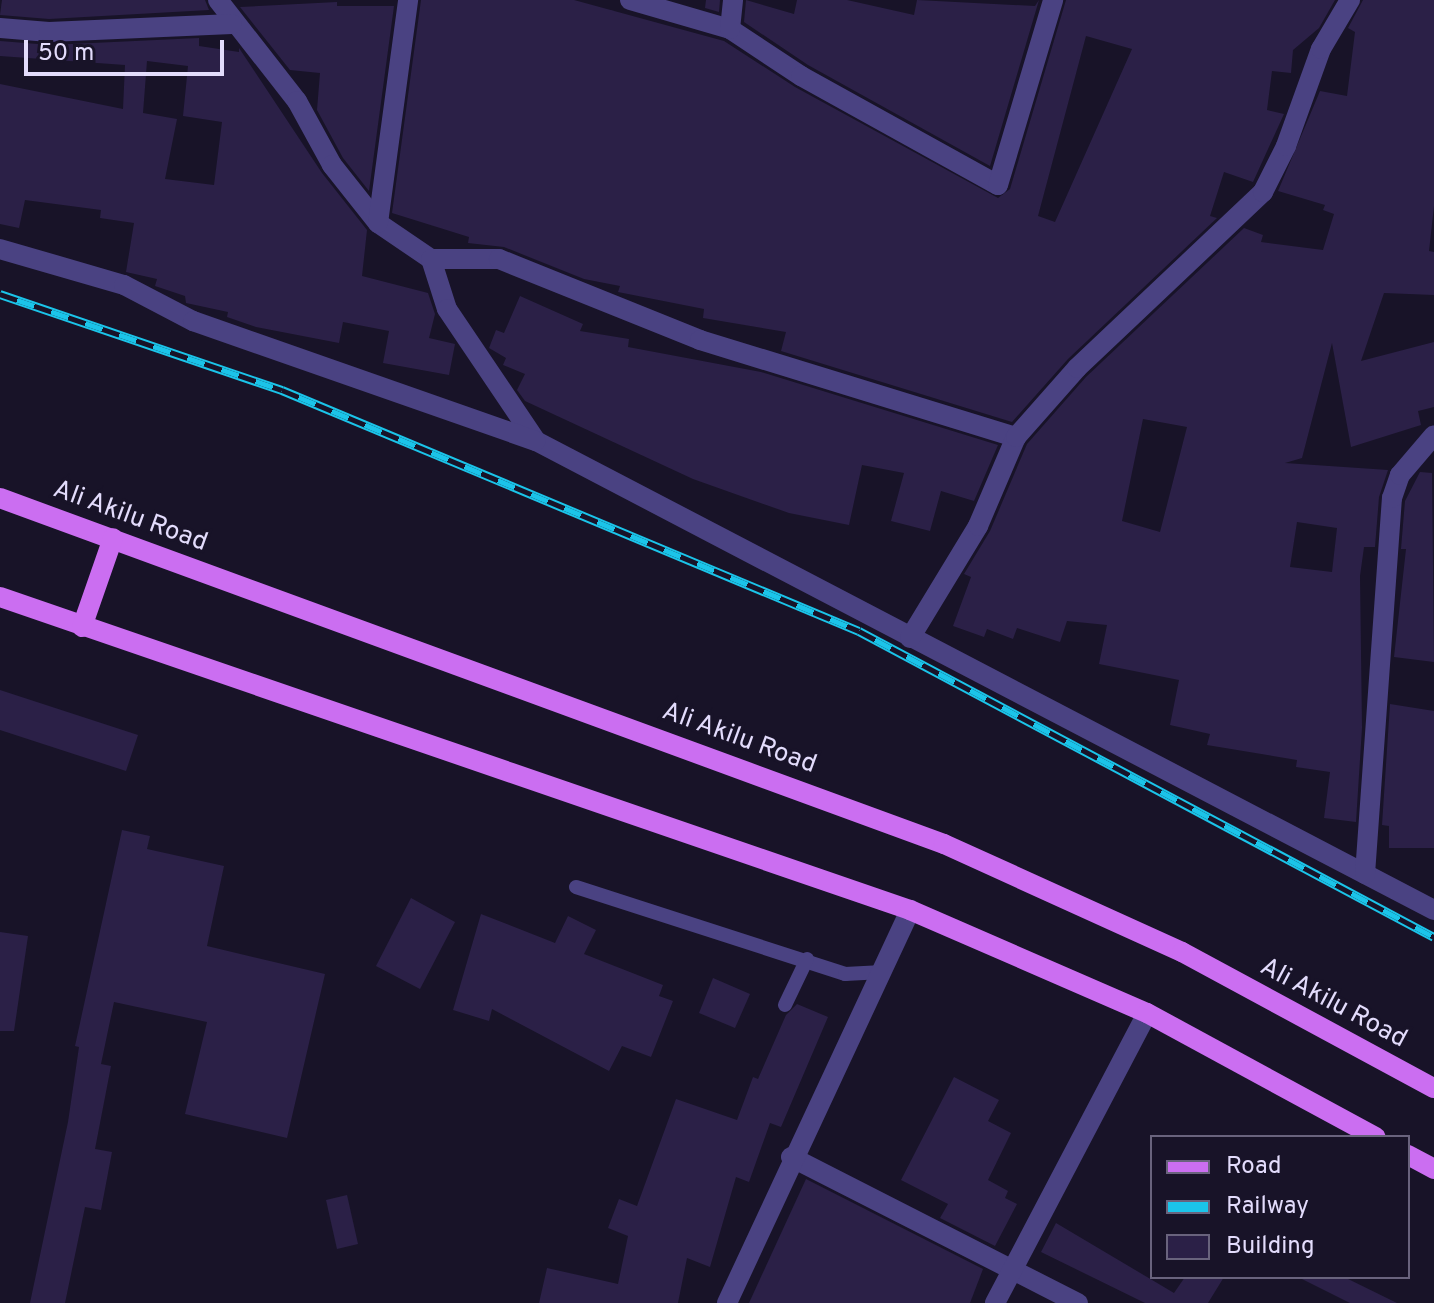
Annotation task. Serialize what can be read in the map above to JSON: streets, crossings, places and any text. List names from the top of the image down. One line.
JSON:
{"streets":{"main road":["Ali Akilu Road"]},"legend":["Road","Railway","Building"],"scale_bar":"50 m"}
